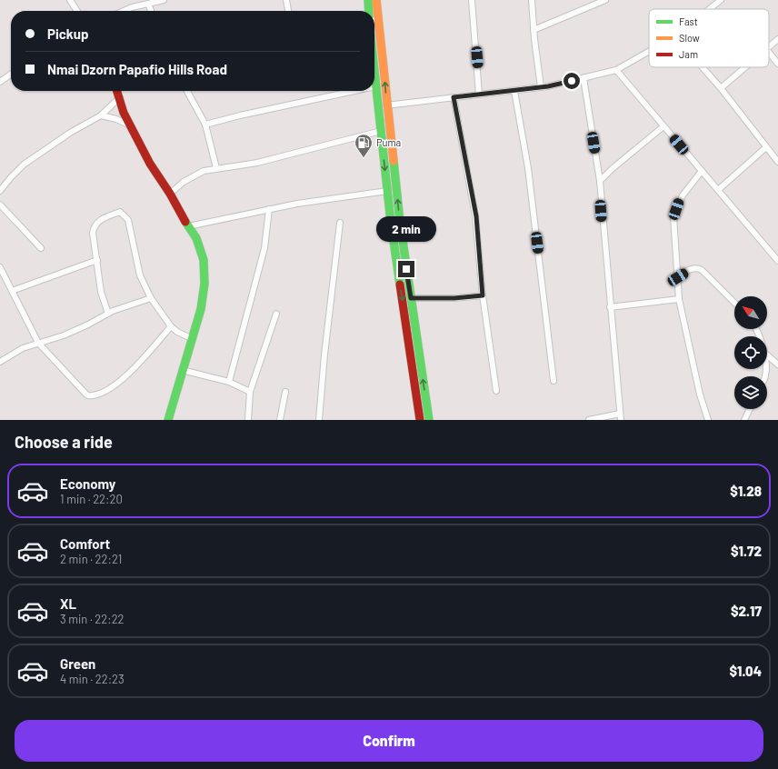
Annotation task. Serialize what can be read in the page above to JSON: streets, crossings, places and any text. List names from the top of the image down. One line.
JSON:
{"places":{"fuel station":["Puma"]},"legend":["Fast","Slow","Jam"],"north":"top left","page":{"banner":["Pickup","Nmai Dzorn Papafio Hills Road"],"bubble":"2 min","heading":"Choose a ride","list":[{"name":"Economy","note":"1 min · 22:20","value":"$1.28"},{"name":"Comfort","note":"2 min · 22:21","value":"$1.72"},{"name":"XL","note":"3 min · 22:22","value":"$2.17"},{"name":"Green","note":"4 min · 22:23","value":"$1.04"}],"buttons":"Confirm"}}
